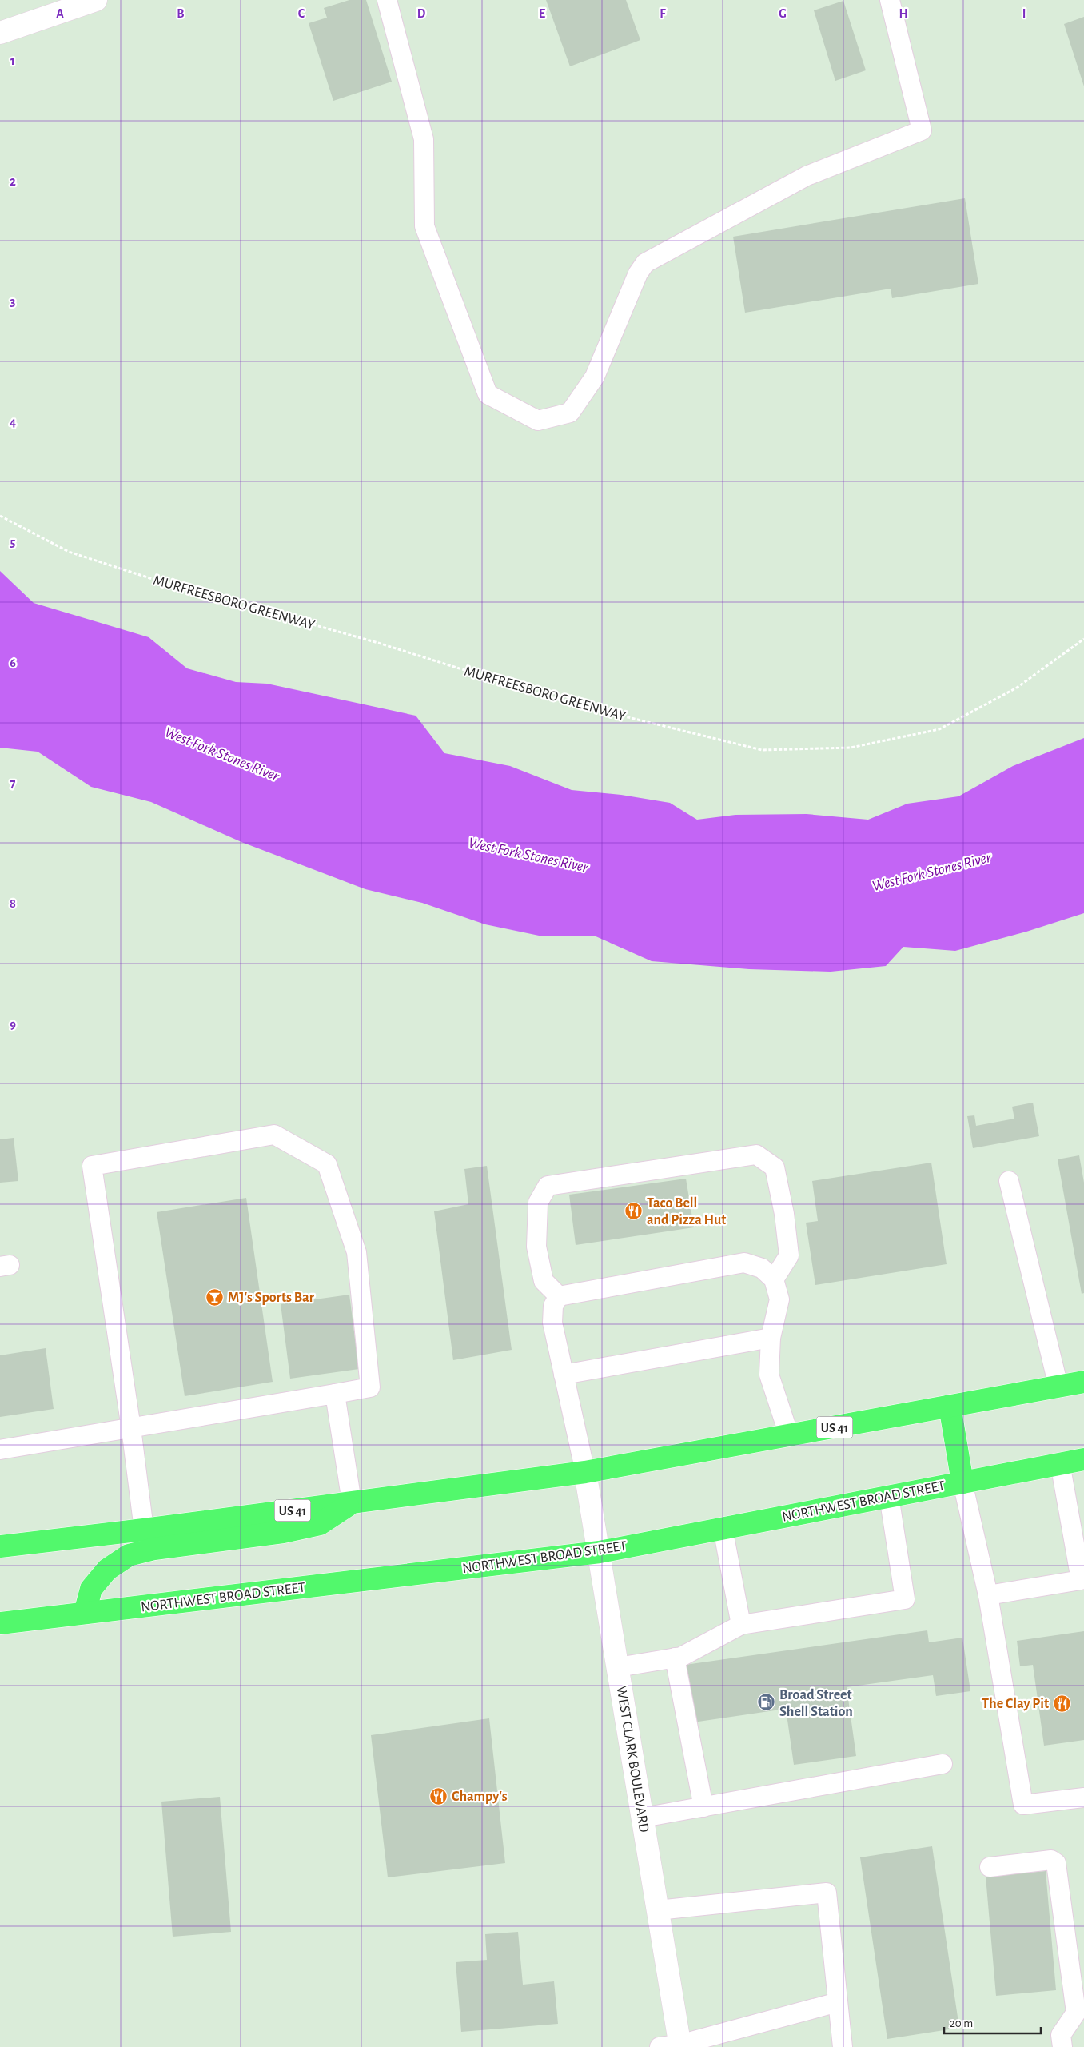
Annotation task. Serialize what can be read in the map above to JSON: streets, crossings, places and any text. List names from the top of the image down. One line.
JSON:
{"streets":{"main road":["US 41","NORTHWEST BROAD STREET"],"street":["WEST CLARK BOULEVARD"],"path":["MURFREESBORO GREENWAY"]},"crossings":[["US 41","WEST CLARK BOULEVARD"],["NORTHWEST BROAD STREET","WEST CLARK BOULEVARD"]],"water":["West Fork Stones River"],"places":{"restaurant":["Taco Bell and Pizza Hut","The Clay Pit","Champy's"],"bar":["MJ's Sports Bar"],"fuel station":["Broad Street Shell Station"]},"scale_bar":"20 m","grid":{"columns":["A","B","C","D","E","F","G","H","I"],"rows":["1","2","3","4","5","6","7","8","9"]}}
